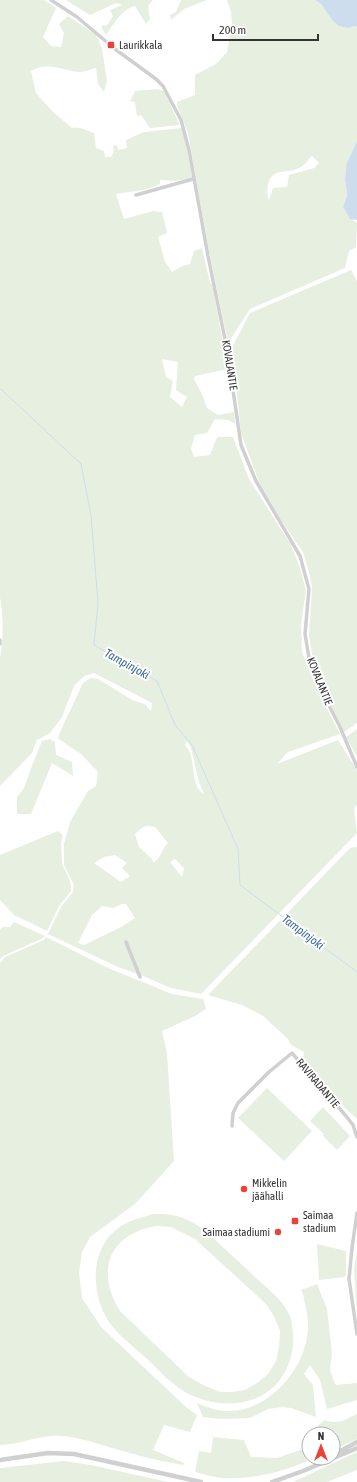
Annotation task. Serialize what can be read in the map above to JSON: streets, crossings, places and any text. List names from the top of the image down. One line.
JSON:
{"streets":{"street":["KOVALANTIE","RAVIRADANTIE"]},"water":["Tampinjoki"],"places":{"transit":["Laurikkala","Saimaa stadium"],"other":["Mikkelin jäähalli","Saimaa stadiumi"]},"scale_bar":"200 m","north":"top"}
